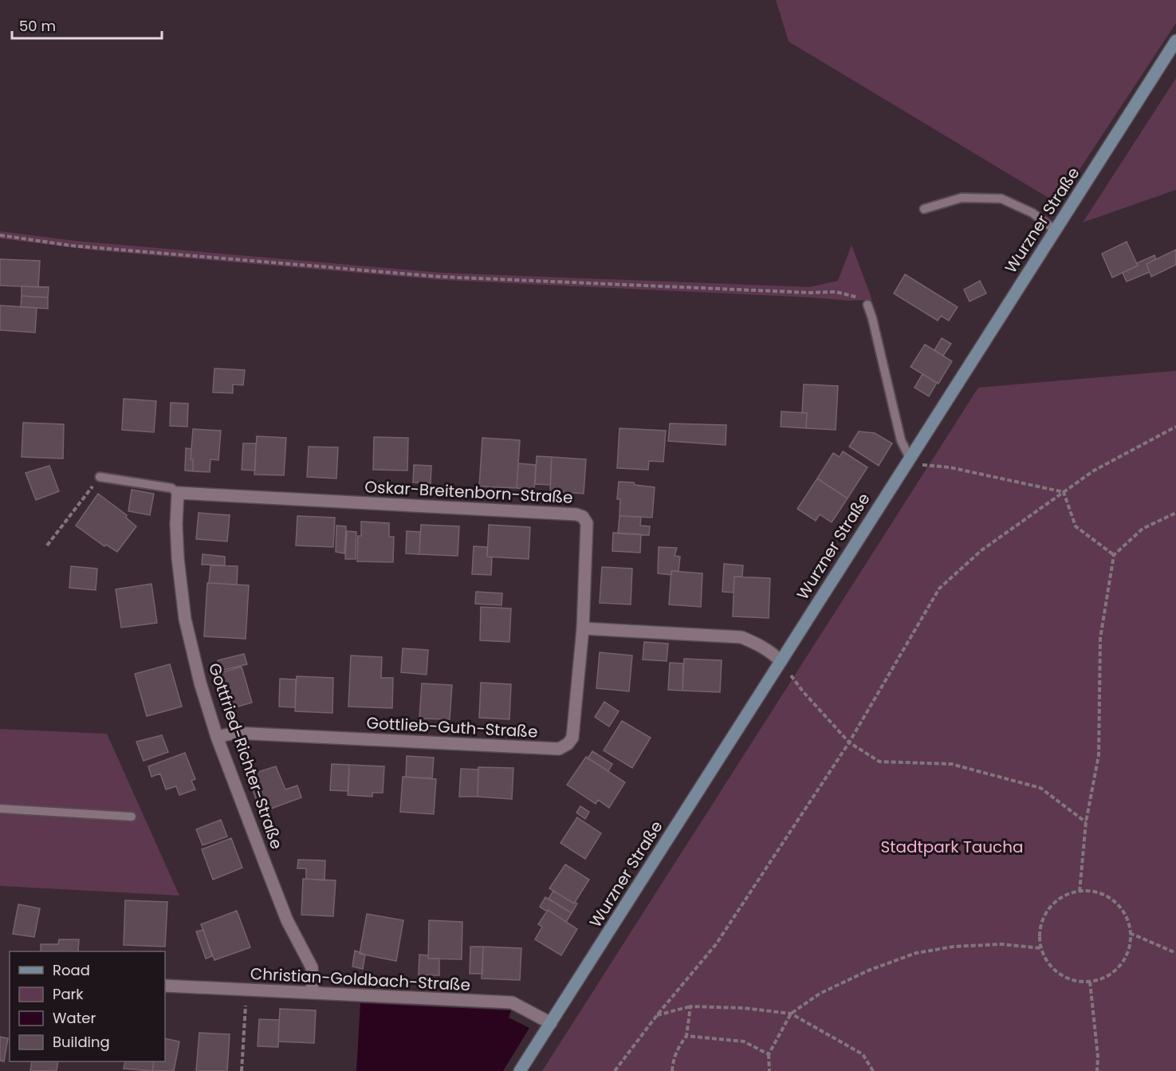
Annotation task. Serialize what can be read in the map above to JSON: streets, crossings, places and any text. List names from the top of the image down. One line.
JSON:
{"streets":{"street":["Wurzner Straße","Oskar-Breitenborn-Straße","Gottlieb-Guth-Straße","Gottfried-Richter-Straße","Christian-Goldbach-Straße"]},"crossings":[["Wurzner Straße","Christian-Goldbach-Straße"],["Oskar-Breitenborn-Straße","Gottlieb-Guth-Straße"],["Oskar-Breitenborn-Straße","Gottfried-Richter-Straße"],["Gottlieb-Guth-Straße","Gottfried-Richter-Straße"],["Gottfried-Richter-Straße","Christian-Goldbach-Straße"]],"parks":["Stadtpark Taucha"],"legend":["Road","Park","Water","Building"],"scale_bar":"50 m"}
